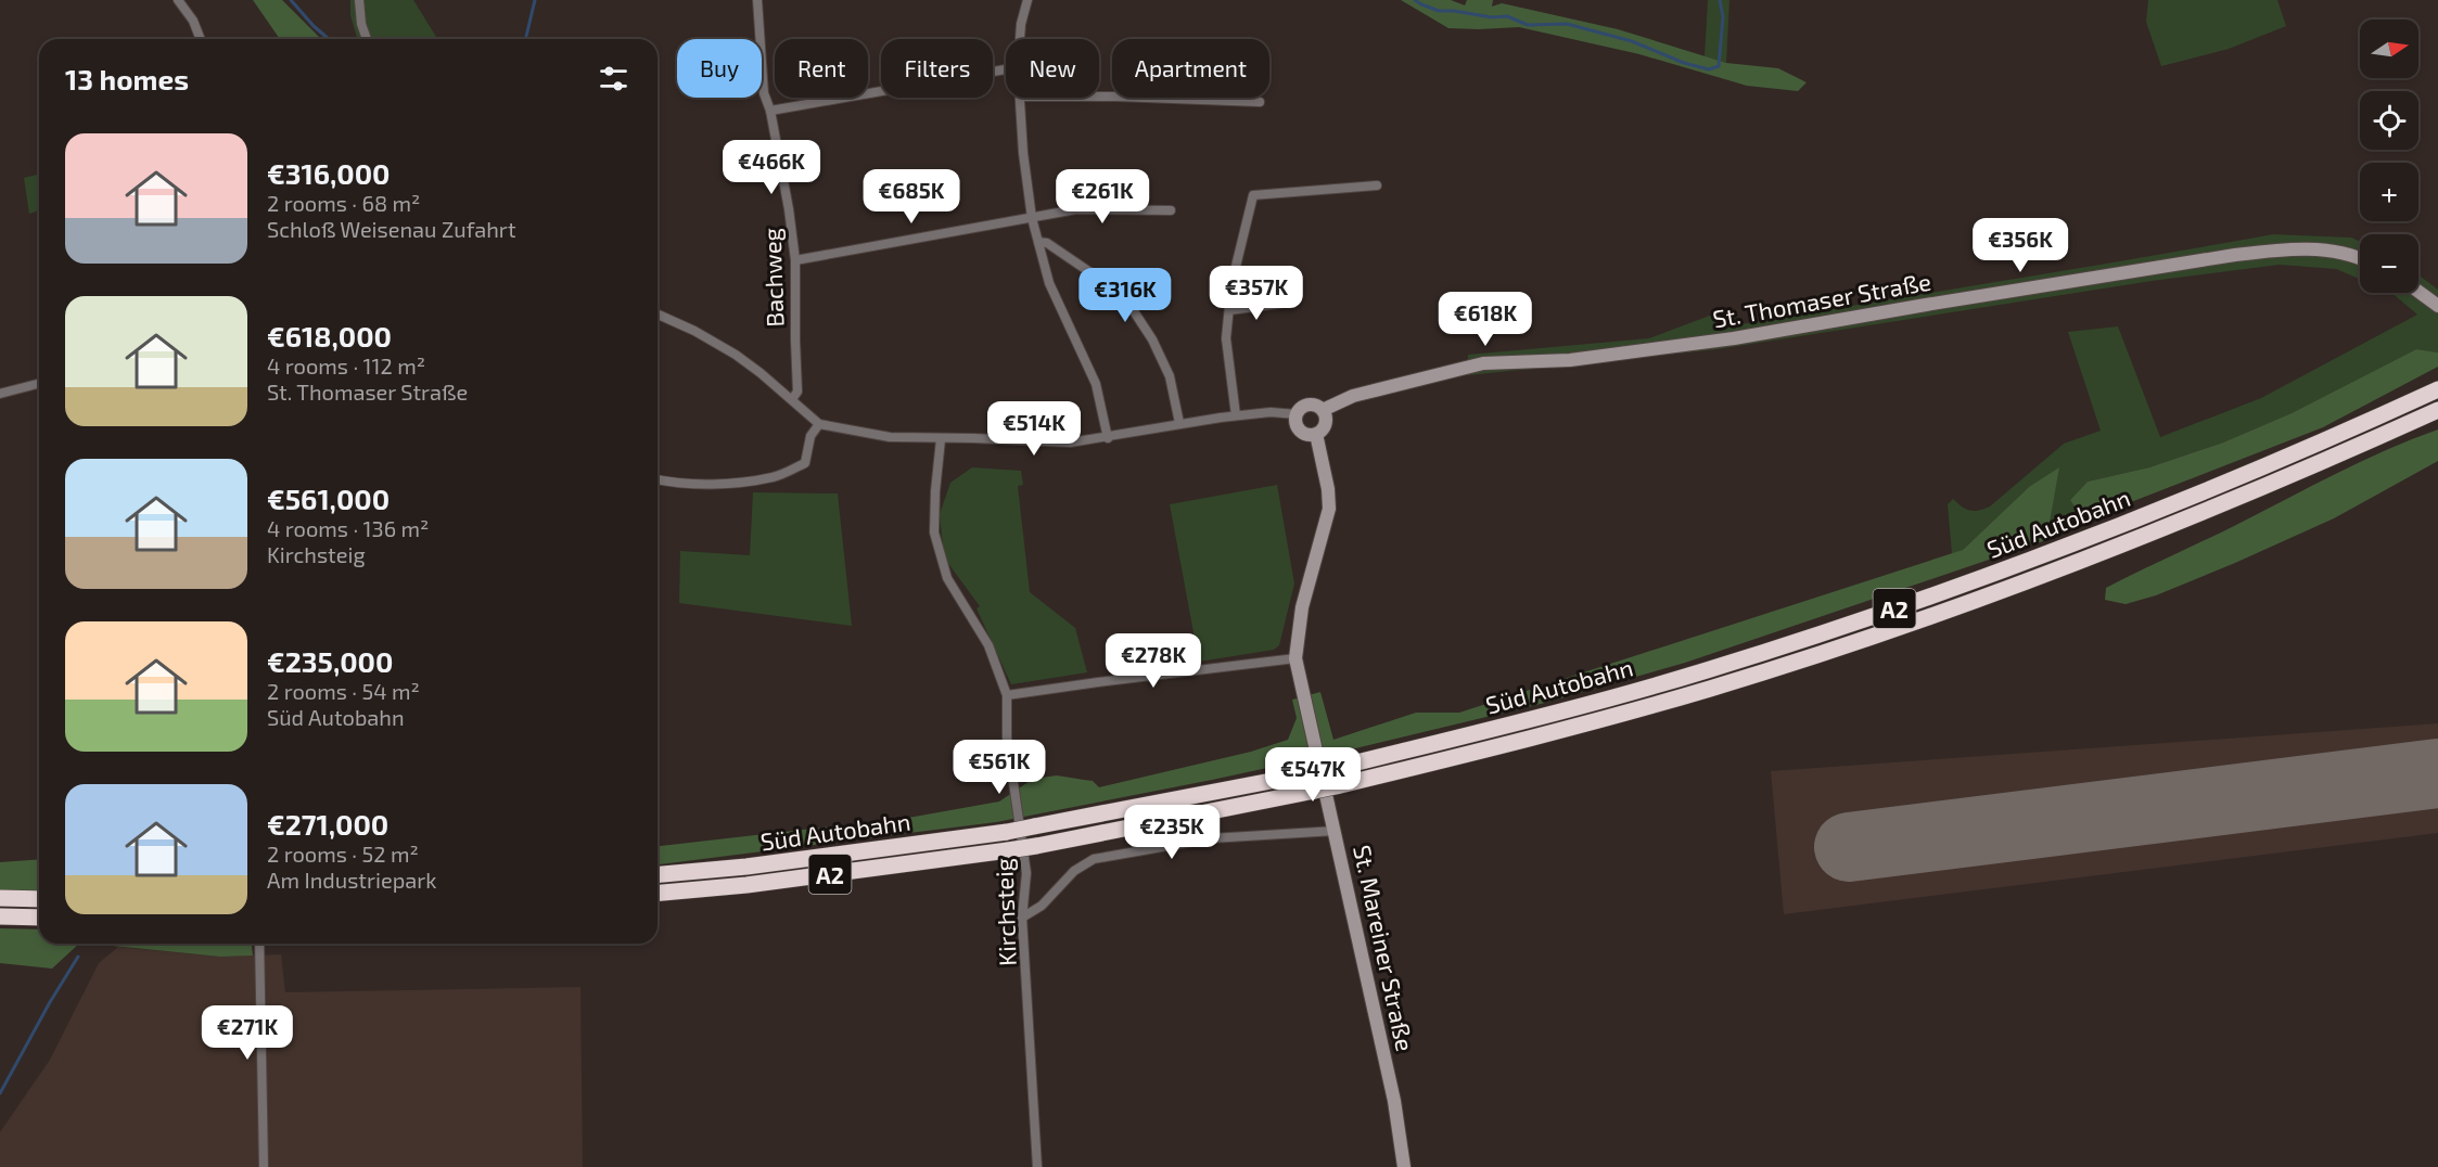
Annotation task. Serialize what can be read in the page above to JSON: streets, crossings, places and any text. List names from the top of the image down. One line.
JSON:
{"streets":{"highway":["Süd Autobahn","A2"],"main road":["St. Thomaser Straße","St. Mareiner Straße"],"street":["Bachweg","Kirchsteig"]},"crossings":[["St. Thomaser Straße","St. Mareiner Straße"]],"north":"right","page":{"map_buttons":["+","−"],"chip":["Buy","Rent","Filters","New","Apartment"],"heading":"13 homes","list":[{"name":"€316,000","note":"2 rooms · 68 m² · Schloß Weisenau Zufahrt"},{"name":"€618,000","note":"4 rooms · 112 m² · St. Thomaser Straße"},{"name":"€561,000","note":"4 rooms · 136 m² · Kirchsteig"},{"name":"€235,000","note":"2 rooms · 54 m² · Süd Autobahn"},{"name":"€271,000","note":"2 rooms · 52 m² · Am Industriepark"}],"price":["€466K","€685K","€261K","€356K","€357K","€316K","€618K","€514K","€278K","€561K","€547K","€235K","€271K"]}}
